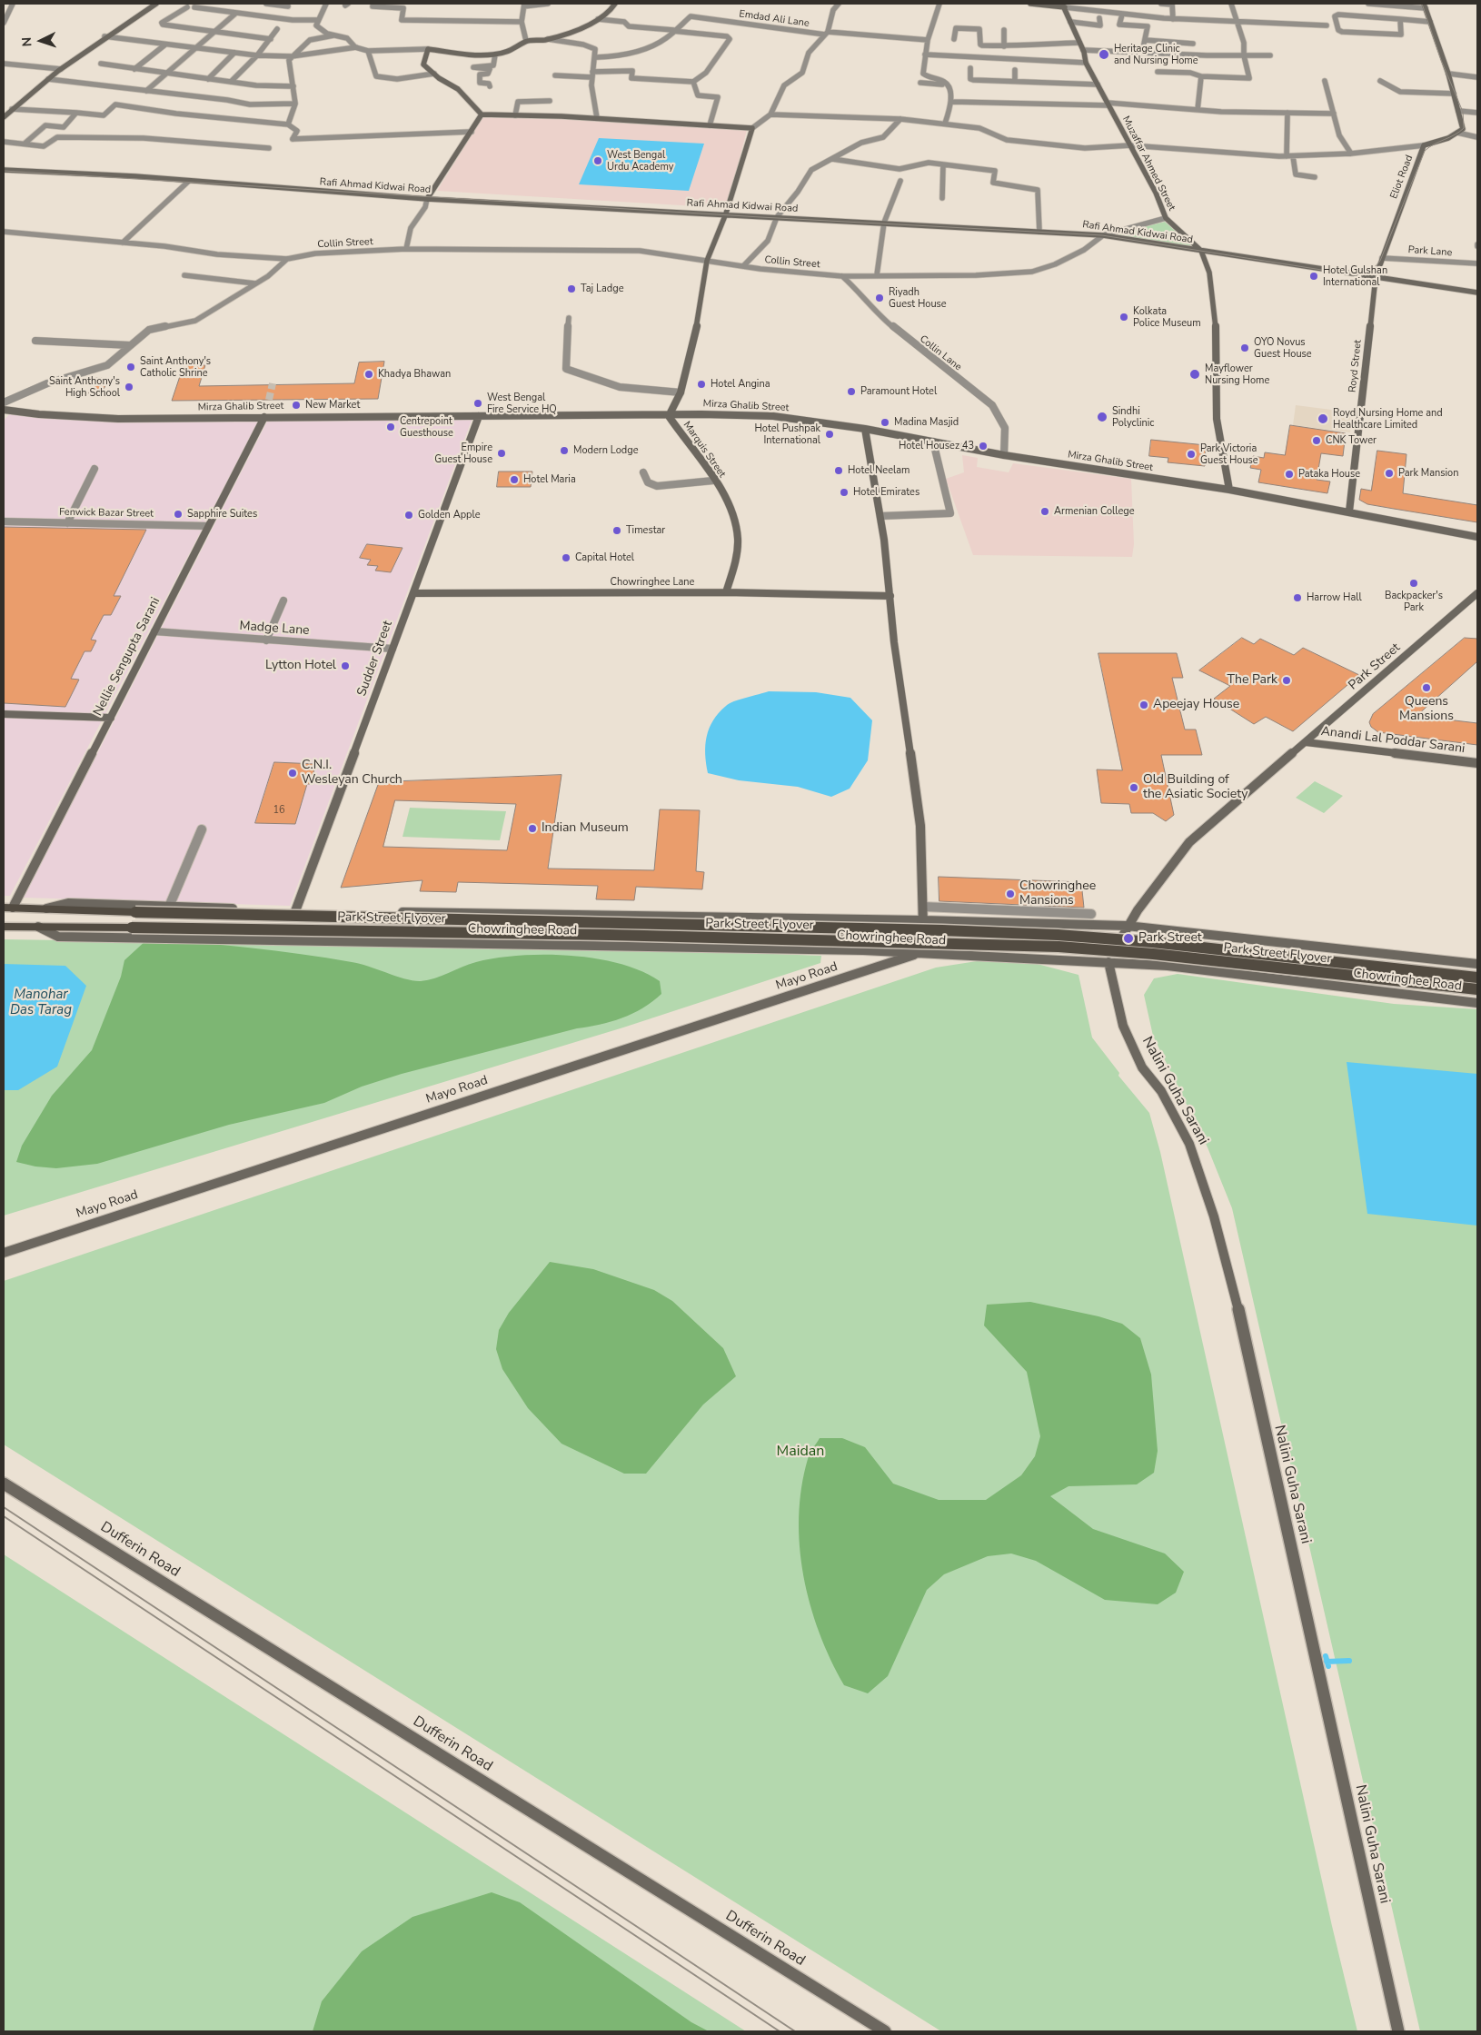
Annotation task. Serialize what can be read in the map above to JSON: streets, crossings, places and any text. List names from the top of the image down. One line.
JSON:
{"streets":{"main road":["Muzaffar Ahmed Street","Eliot Road","Rafi Ahmad Kidwai Road","Royd Street","Mirza Ghalib Street","Marquis Street","Chowringhee Lane","Nellie Sengupta Sarani","Sudder Street","Park Street","Anandi Lal Poddar Sarani","Park Street Flyover","Chowringhee Road","Mayo Road","Nalini Guha Sarani","Dufferin Road"],"street":["Emdad Ali Lane","Collin Street","Park Lane","Collin Lane","Fenwick Bazar Street","Madge Lane"]},"crossings":[["Muzaffar Ahmed Street","Rafi Ahmad Kidwai Road"],["Muzaffar Ahmed Street","Collin Street"],["Muzaffar Ahmed Street","Mirza Ghalib Street"],["Eliot Road","Rafi Ahmad Kidwai Road"],["Eliot Road","Park Lane"],["Eliot Road","Royd Street"],["Rafi Ahmad Kidwai Road","Collin Street"],["Rafi Ahmad Kidwai Road","Royd Street"],["Rafi Ahmad Kidwai Road","Marquis Street"],["Collin Street","Collin Lane"],["Collin Street","Marquis Street"],["Collin Lane","Mirza Ghalib Street"],["Royd Street","Mirza Ghalib Street"],["Mirza Ghalib Street","Marquis Street"],["Mirza Ghalib Street","Nellie Sengupta Sarani"],["Mirza Ghalib Street","Sudder Street"],["Marquis Street","Chowringhee Lane"],["Fenwick Bazar Street","Nellie Sengupta Sarani"],["Chowringhee Lane","Sudder Street"],["Madge Lane","Nellie Sengupta Sarani"],["Madge Lane","Sudder Street"],["Sudder Street","Chowringhee Road"],["Park Street","Anandi Lal Poddar Sarani"],["Park Street","Chowringhee Road"],["Park Street","Nalini Guha Sarani"],["Park Street Flyover","Chowringhee Road"],["Chowringhee Road","Mayo Road"],["Chowringhee Road","Nalini Guha Sarani"]],"water":["Manohar Das Tarag"],"parks":["Maidan"],"places":["Heritage Clinic and Nursing Home","West Bengal Urdu Academy","Hotel Gulshan International","Taj Ladge","Riyadh Guest House","Kolkata Police Museum","OYO Novus Guest House","Saint Anthony's Catholic Shrine","Khadya Bhawan","Mayflower Nursing Home","Hotel Angina","Saint Anthony's High School","Paramount Hotel","West Bengal Fire Service HQ","New Market","Sindhi Polyclinic","Royd Nursing Home and Healthcare Limited","Madina Masjid","Centrepoint Guesthouse","Hotel Pushpak International","CNK Tower","Hotel Housez 43","Modern Lodge","Empire Guest House","Park Victoria Guest House","Hotel Neelam","Park Mansion","Pataka House","Hotel Maria","Hotel Emirates","Armenian College","Sapphire Suites","Golden Apple","Timestar","Capital Hotel","Backpacker's Park","Harrow Hall","Lytton Hotel","The Park","Queens Mansions","Apeejay House","C.N.I. Wesleyan Church","Old Building of the Asiatic Society","Indian Museum","Chowringhee Mansions","Park Street"],"house_numbers":["16"],"north":"left"}
